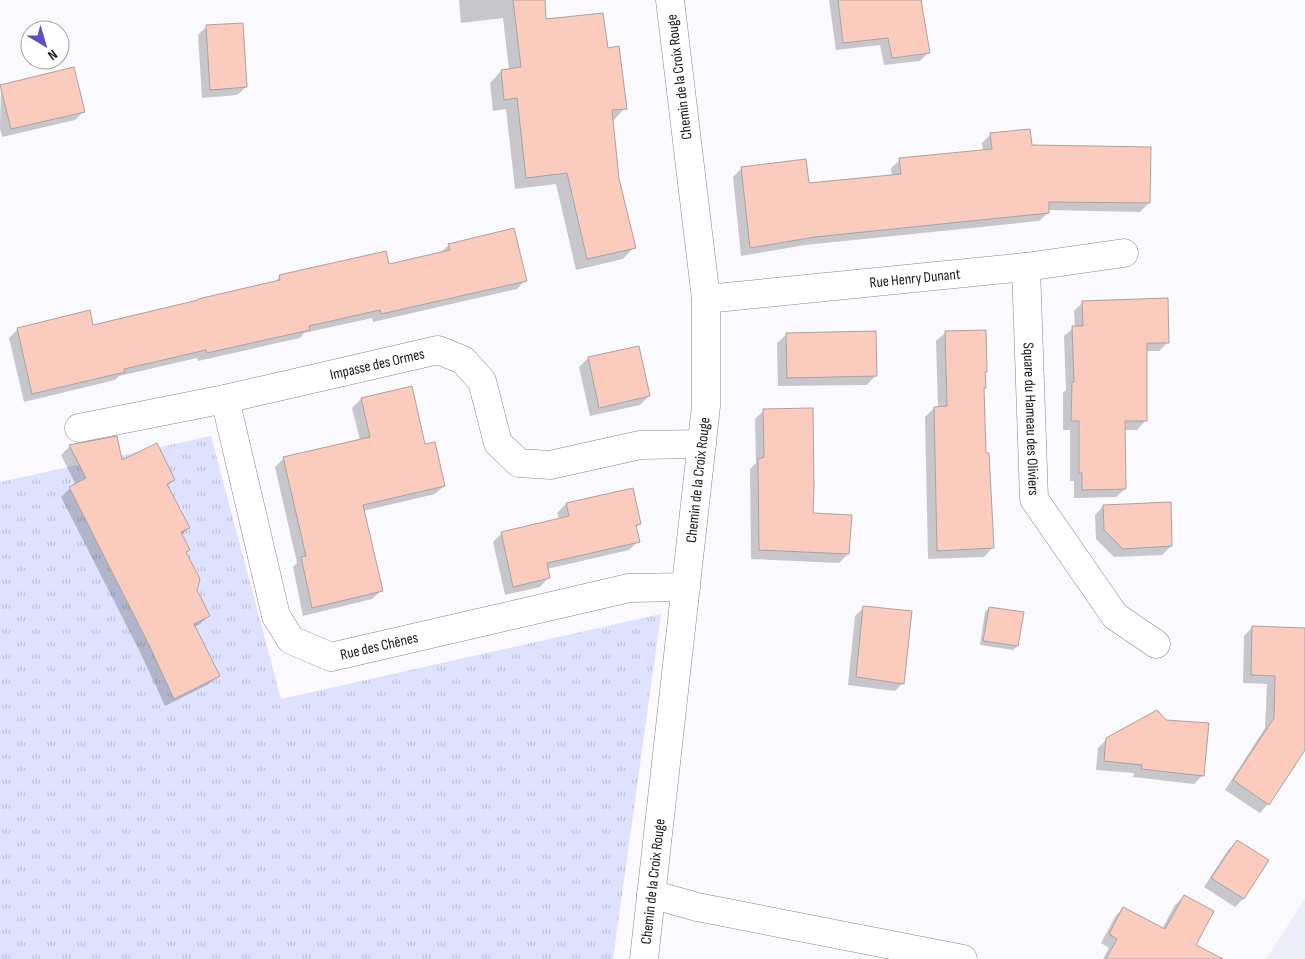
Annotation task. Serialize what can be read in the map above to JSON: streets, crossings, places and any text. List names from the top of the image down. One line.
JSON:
{"streets":{"street":["Chemin de la Croix Rouge","Rue Henry Dunant","Impasse des Ormes","Square du Hameau des Oliviers","Rue des Chênes"]},"crossings":[["Chemin de la Croix Rouge","Rue Henry Dunant"],["Chemin de la Croix Rouge","Impasse des Ormes"],["Chemin de la Croix Rouge","Rue des Chênes"],["Rue Henry Dunant","Square du Hameau des Oliviers"],["Impasse des Ormes","Rue des Chênes"]],"north":"bottom right"}
